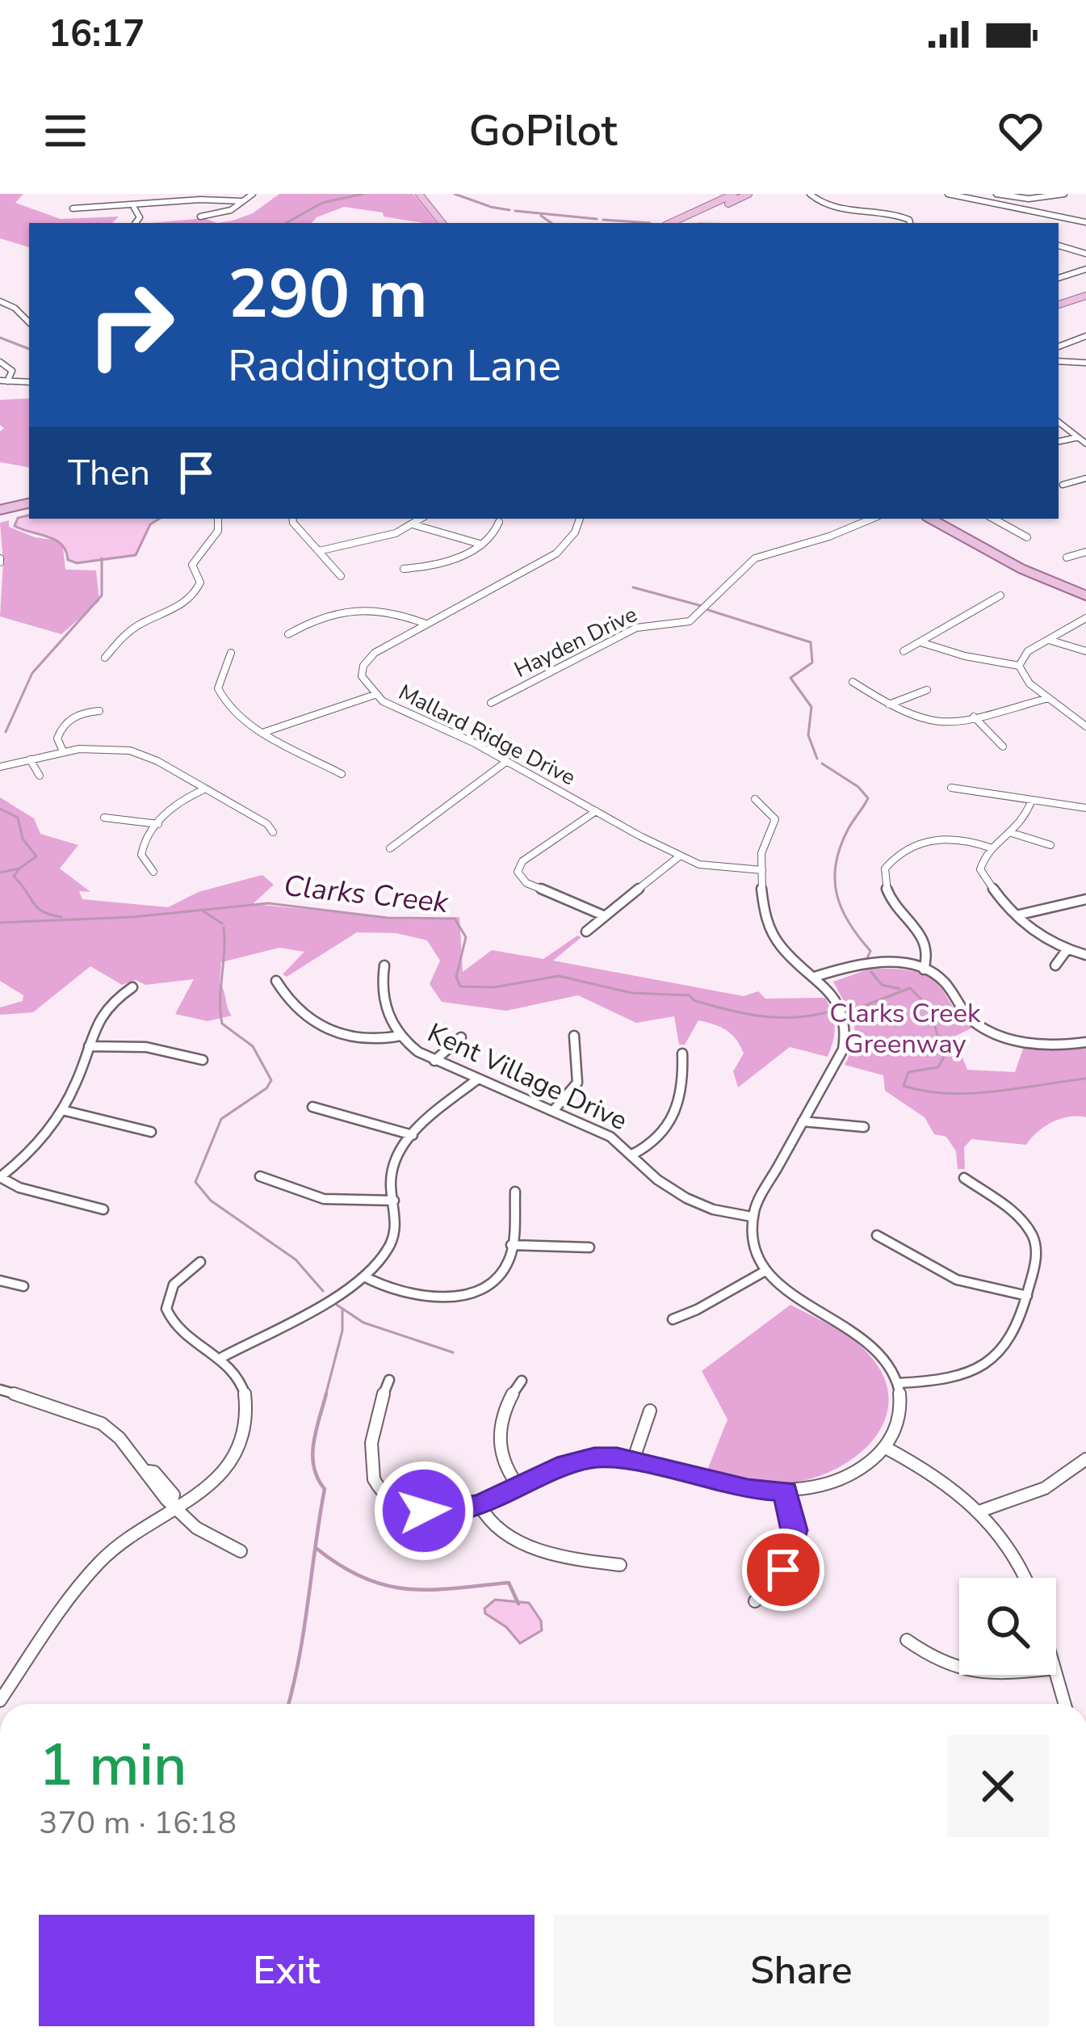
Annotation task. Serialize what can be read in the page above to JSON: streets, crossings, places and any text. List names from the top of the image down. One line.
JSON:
{"streets":{"street":["Hayden Drive","Mallard Ridge Drive","Kent Village Drive"]},"water":["Clarks Creek"],"parks":["Clarks Creek Greenway"],"page":{"status":"16:17","header":"GoPilot","turn":["290 m","Raddington Lane"],"then":"Then","heading":["1 min","370 m · 16:18"],"buttons":["Exit","Share"]}}
